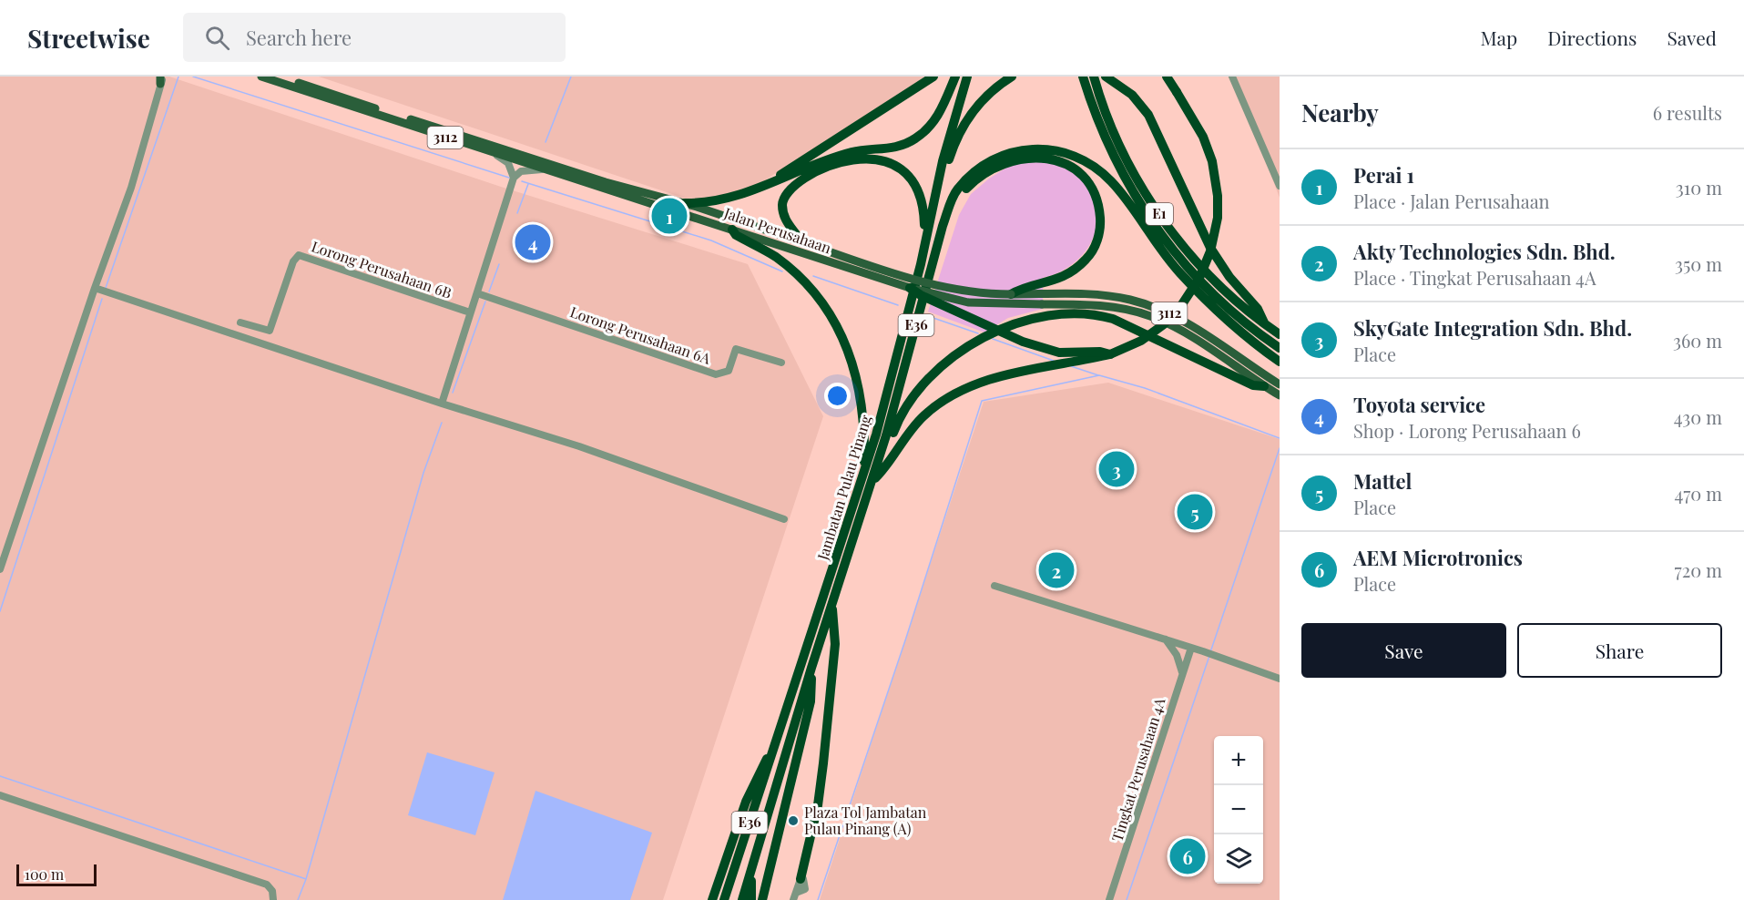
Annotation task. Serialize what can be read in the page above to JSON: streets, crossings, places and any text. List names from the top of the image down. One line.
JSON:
{"streets":{"highway":["E1","E36","Jambatan Pulau Pinang"],"main road":["3112","Jalan Perusahaan"],"street":["Lorong Perusahaan 6B","Lorong Perusahaan 6A","Tingkat Perusahaan 4A"]},"places":["Plaza Tol Jambatan Pulau Pinang (A)"],"scale_bar":"100 m","page":{"header":"Streetwise","search":"Search here","nav":["Map","Directions","Saved"],"heading":["Nearby","6 results"],"list":[{"mark":"1","name":"Perai 1","note":"Place · Jalan Perusahaan","value":"310 m"},{"mark":"2","name":"Akty Technologies Sdn. Bhd.","note":"Place · Tingkat Perusahaan 4A","value":"350 m"},{"mark":"3","name":"SkyGate Integration Sdn. Bhd.","note":"Place","value":"360 m"},{"mark":"4","name":"Toyota service","note":"Shop · Lorong Perusahaan 6","value":"430 m"},{"mark":"5","name":"Mattel","note":"Place","value":"470 m"},{"mark":"6","name":"AEM Microtronics","note":"Place","value":"720 m"}],"pins":["1","4","3","5","2","6"],"buttons":["Save","Share"],"map_buttons":["+","−"],"scale":"100 m"}}
